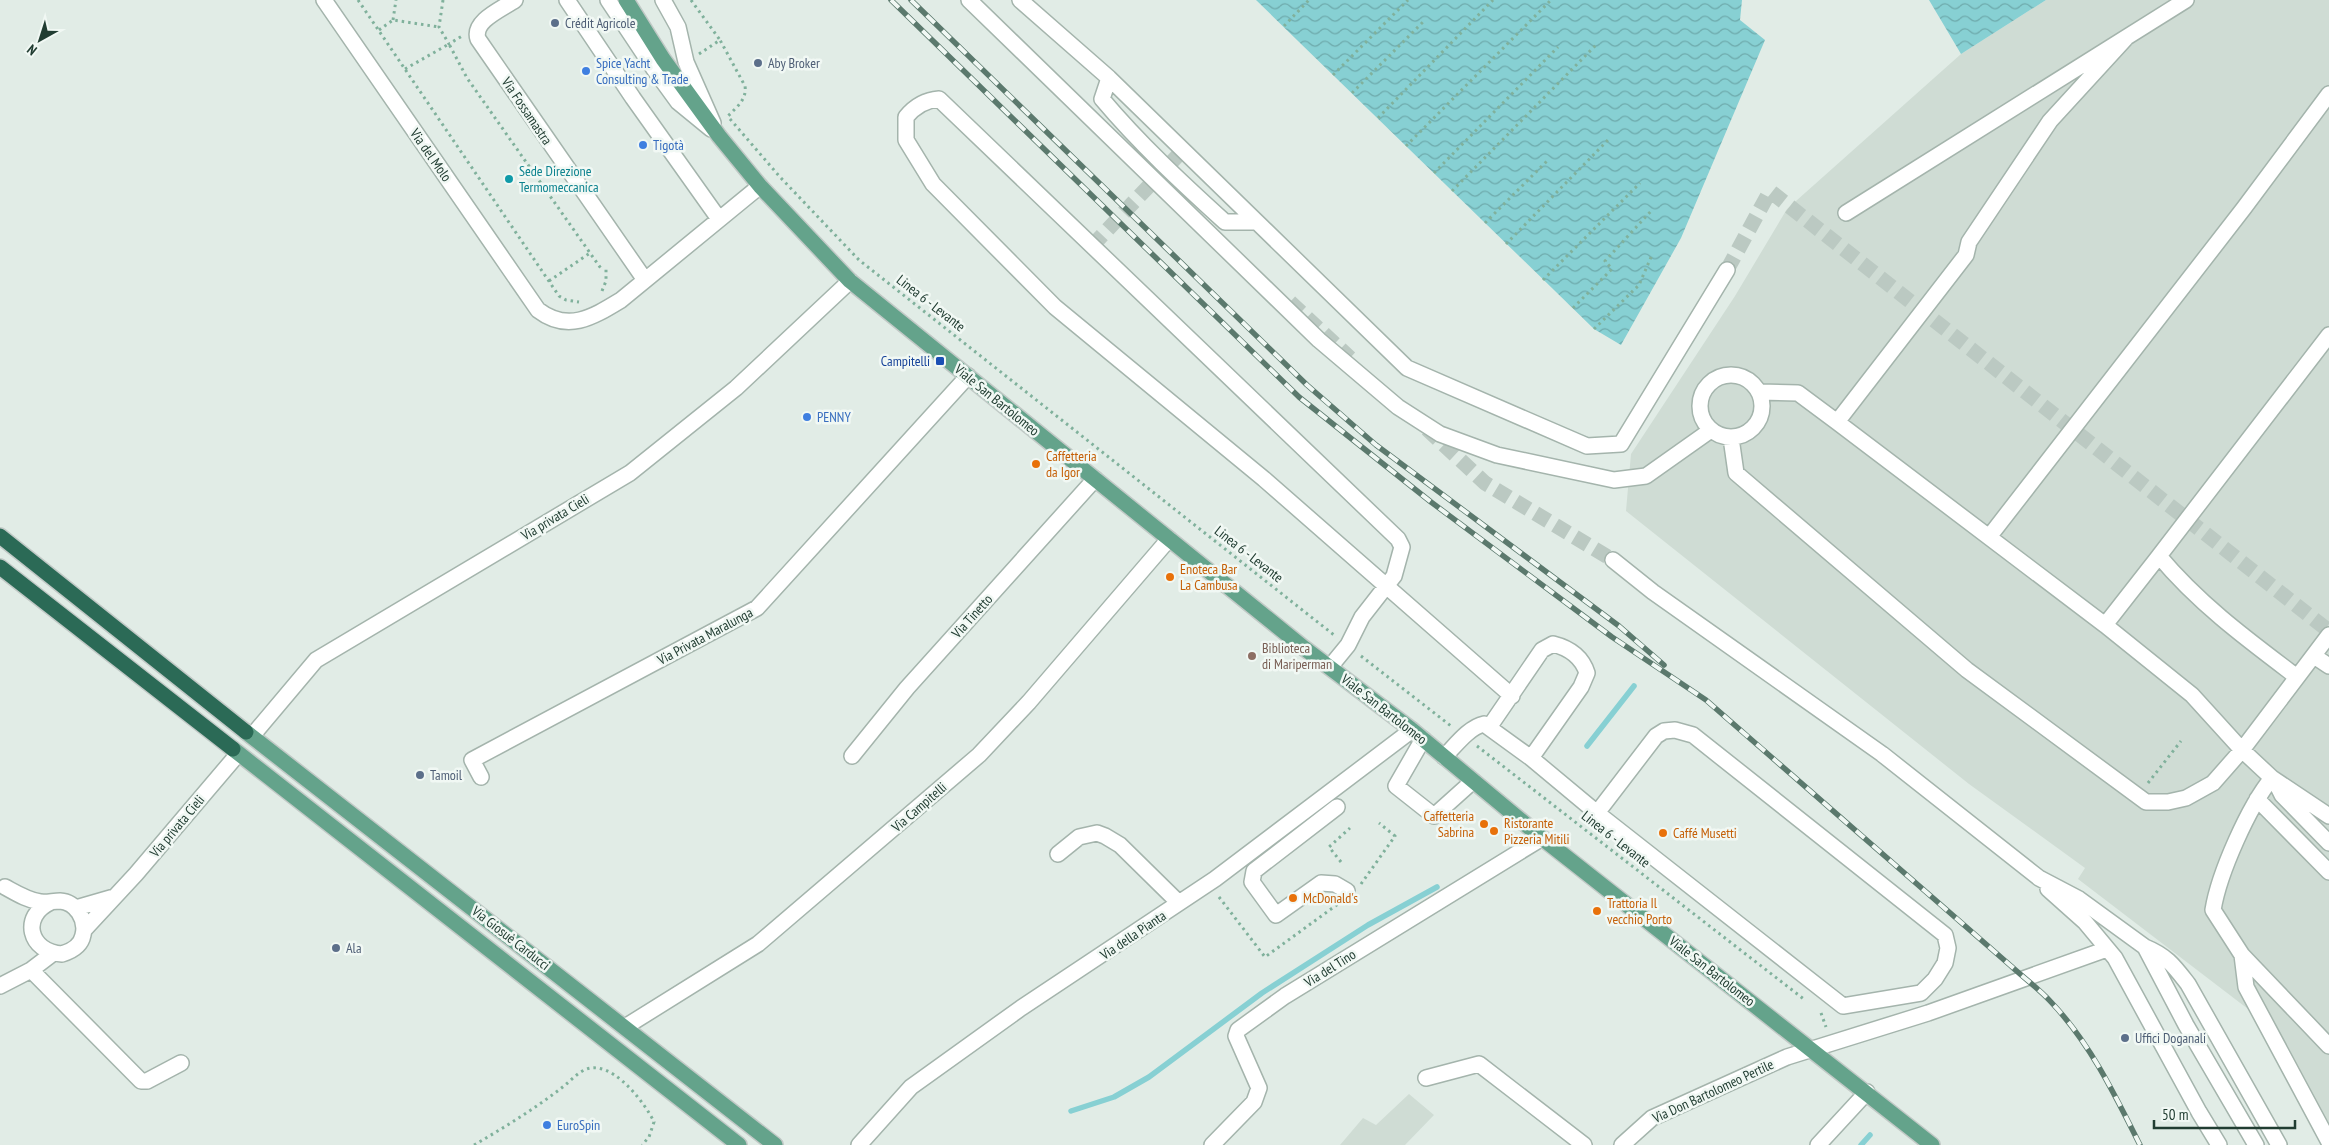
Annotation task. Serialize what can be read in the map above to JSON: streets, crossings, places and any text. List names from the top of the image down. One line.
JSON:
{"streets":{"main road":["Viale San Bartolomeo","Via Giosuè Carducci"],"street":["Via Fossamastra","Via del Molo","Via privata Cieli","Via Tinetto","Via Privata Maralunga","Via Campitelli","Via della Pianta","Via del Tino","Via Don Bartolomeo Pertile"],"path":["Linea 6 - Levante"]},"crossings":[["Via Fossamastra","Via del Molo"],["Viale San Bartolomeo","Via privata Cieli"],["Viale San Bartolomeo","Via Tinetto"],["Viale San Bartolomeo","Via Privata Maralunga"],["Viale San Bartolomeo","Via Campitelli"],["Viale San Bartolomeo","Via della Pianta"],["Viale San Bartolomeo","Via del Tino"],["Viale San Bartolomeo","Via Don Bartolomeo Pertile"],["Via privata Cieli","Via Giosuè Carducci"],["Via Campitelli","Via Giosuè Carducci"]],"places":{"other":["Crédit Agricole","Aby Broker","Spice Yacht Consulting & Trade","Tigotà","Sede Direzione Termomeccanica","PENNY","Caffetteria da Igor","Enoteca Bar La Cambusa","Biblioteca di Mariperman","Tamoil","Caffetteria Sabrina","Ristorante Pizzeria Mitili","Caffé Musetti","McDonald's","Trattoria Il vecchio Porto","Ala","Uffici Doganali","EuroSpin"],"transit":["Campitelli"]},"scale_bar":"50 m","north":"bottom left"}
